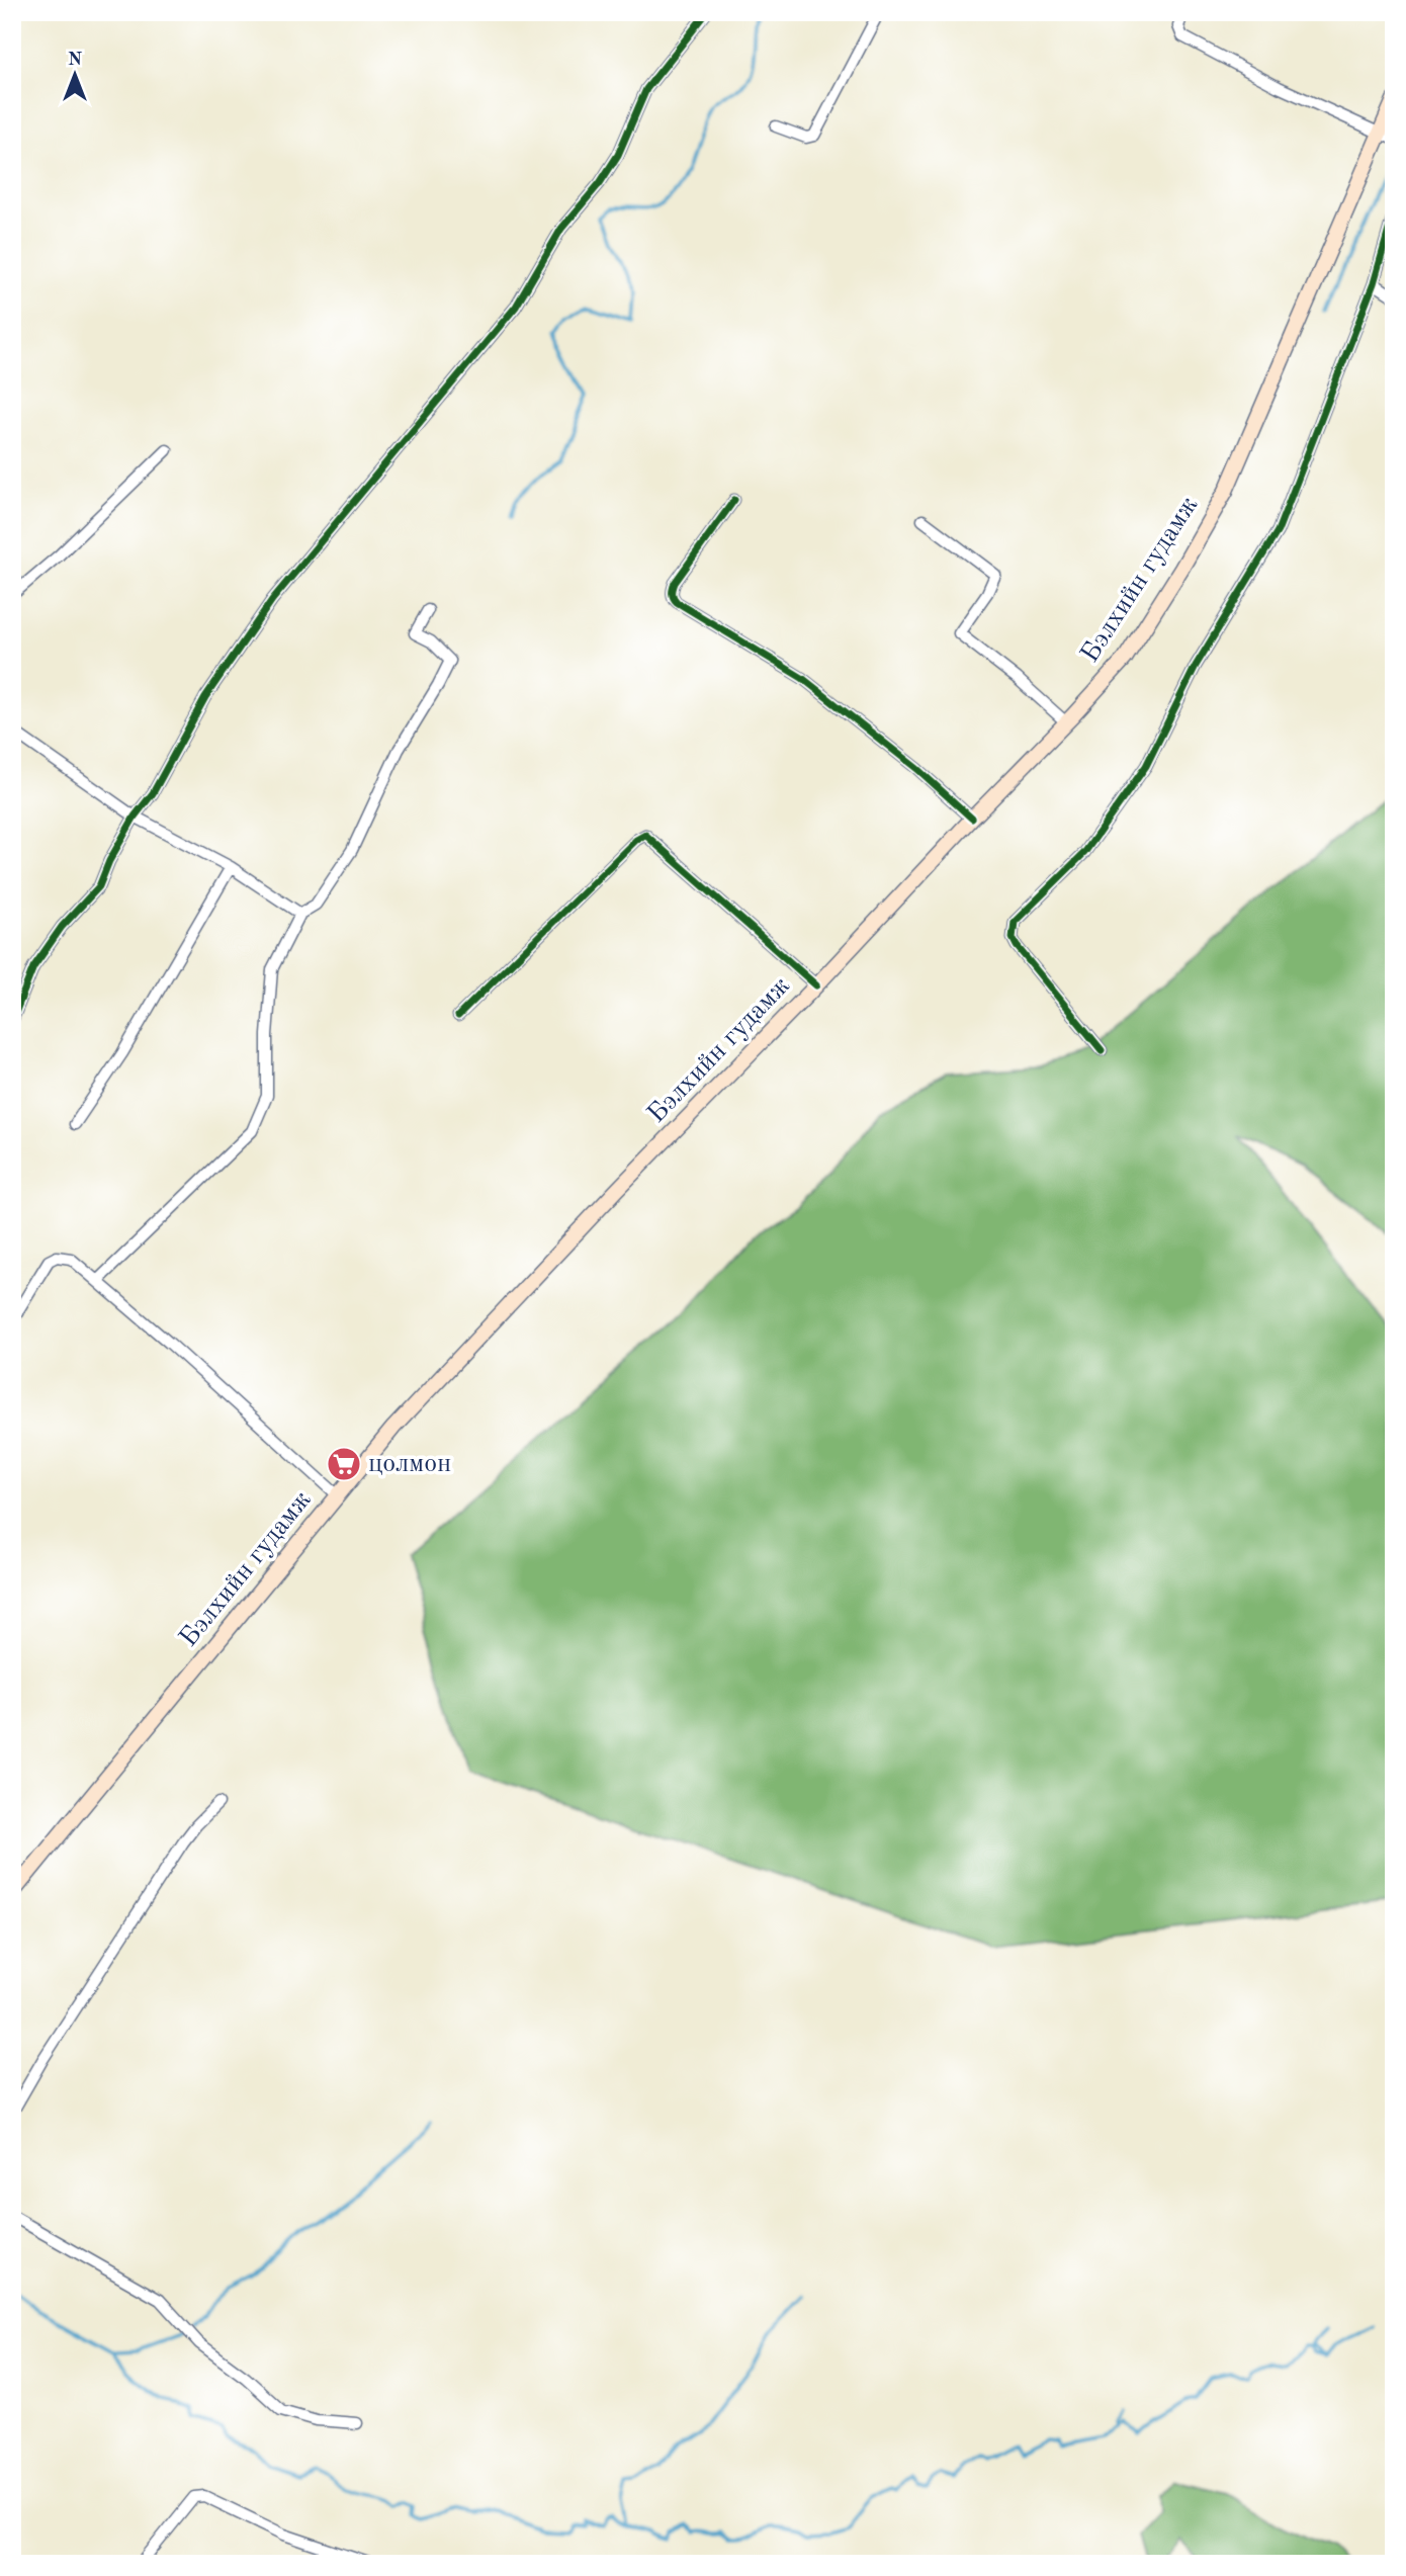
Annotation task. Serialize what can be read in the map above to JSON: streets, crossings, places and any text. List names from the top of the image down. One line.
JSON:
{"streets":{"main road":["Бэлхийн гудамж"]},"places":{"supermarket":["цолмон"]},"north":"top"}
